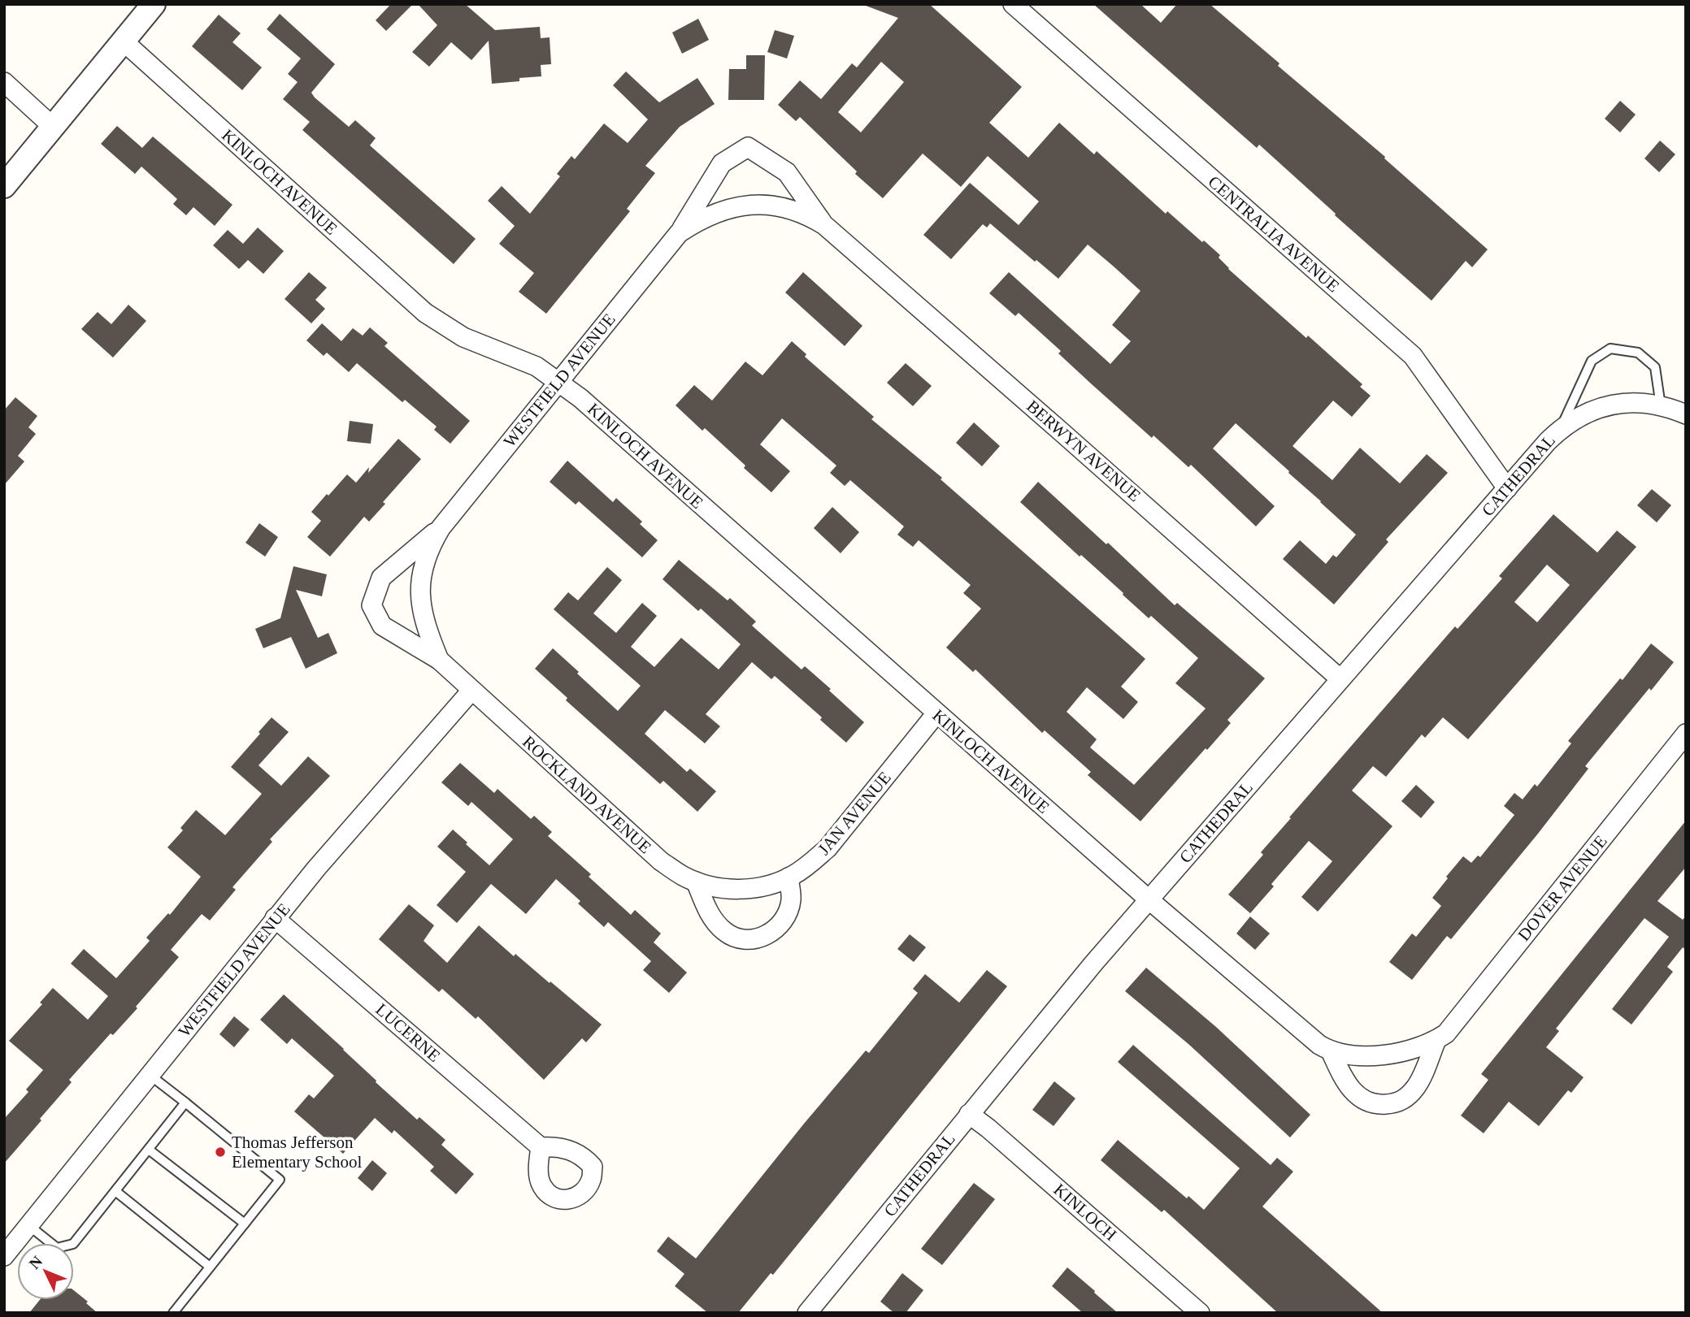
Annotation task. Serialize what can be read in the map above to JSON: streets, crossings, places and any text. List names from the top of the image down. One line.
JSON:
{"streets":{"street":["KINLOCH AVENUE","CENTRALIA AVENUE","WESTFIELD AVENUE","BERWYN AVENUE","CATHEDRAL","ROCKLAND AVENUE","JAN AVENUE","DOVER AVENUE","LUCERNE","KINLOCH"]},"crossings":[["KINLOCH AVENUE","WESTFIELD AVENUE"],["KINLOCH AVENUE","CATHEDRAL"],["KINLOCH AVENUE","JAN AVENUE"],["KINLOCH AVENUE","DOVER AVENUE"],["CENTRALIA AVENUE","CATHEDRAL"],["WESTFIELD AVENUE","BERWYN AVENUE"],["WESTFIELD AVENUE","ROCKLAND AVENUE"],["WESTFIELD AVENUE","LUCERNE"],["BERWYN AVENUE","CATHEDRAL"],["CATHEDRAL","DOVER AVENUE"],["CATHEDRAL","KINLOCH"],["ROCKLAND AVENUE","JAN AVENUE"]],"places":["Thomas Jefferson Elementary School"],"north":"top left"}
